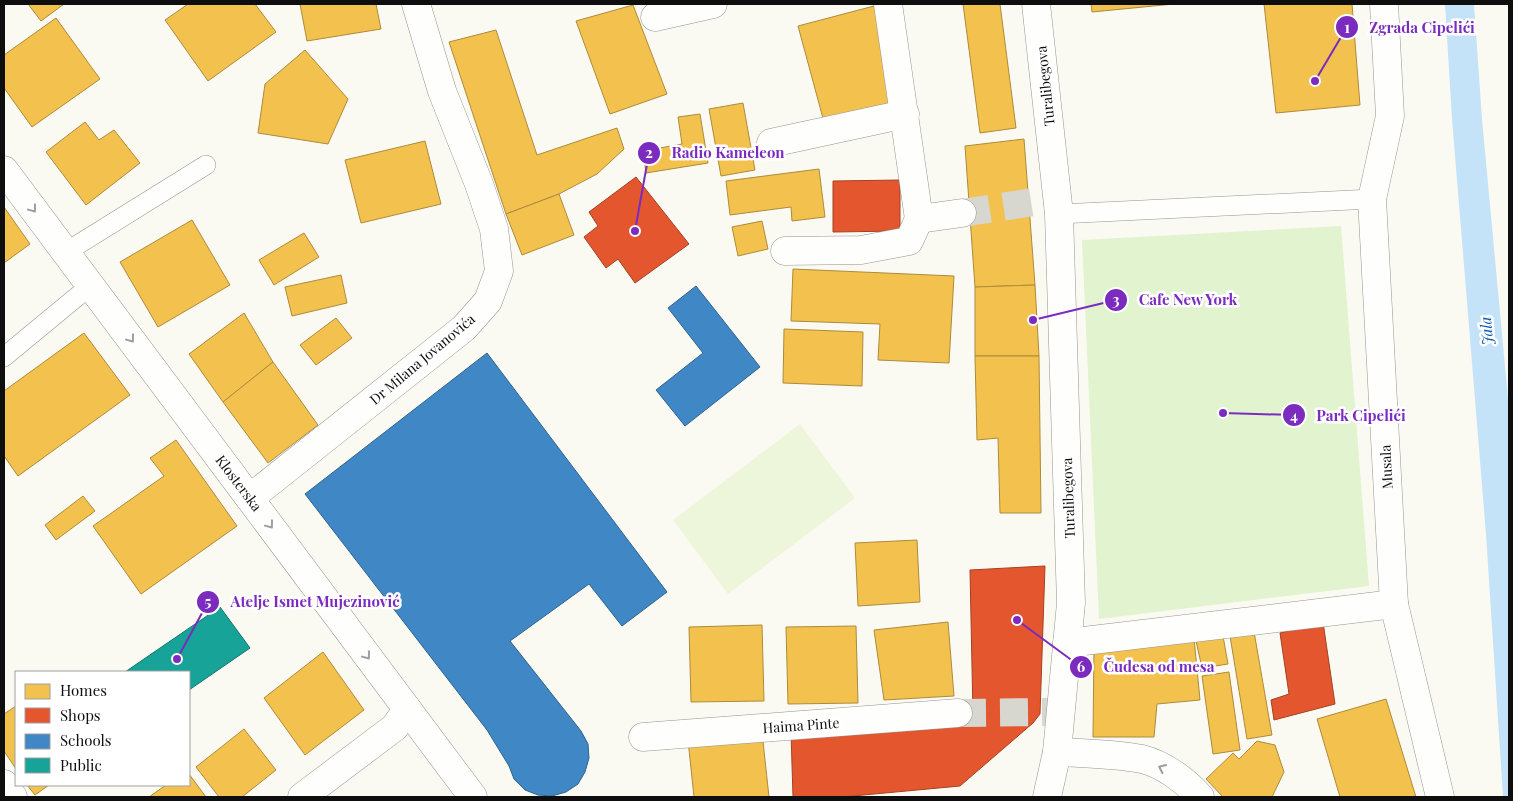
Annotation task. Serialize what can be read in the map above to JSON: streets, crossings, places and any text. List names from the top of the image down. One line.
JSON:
{"streets":{"street":["Turalibegova","Dr Milana Jovanovića","Musala","Klosterska","Haima Pinte"]},"crossings":[["Dr Milana Jovanovića","Klosterska"]],"one_way":["Klosterska"],"water":["Jala"],"places":["Zgrada Cipelići","Radio Kameleon","Cafe New York","Park Cipelići","Čudesa od mesa","Atelje Ismet Mujezinović"],"legend":["Homes","Shops","Schools","Public"]}
